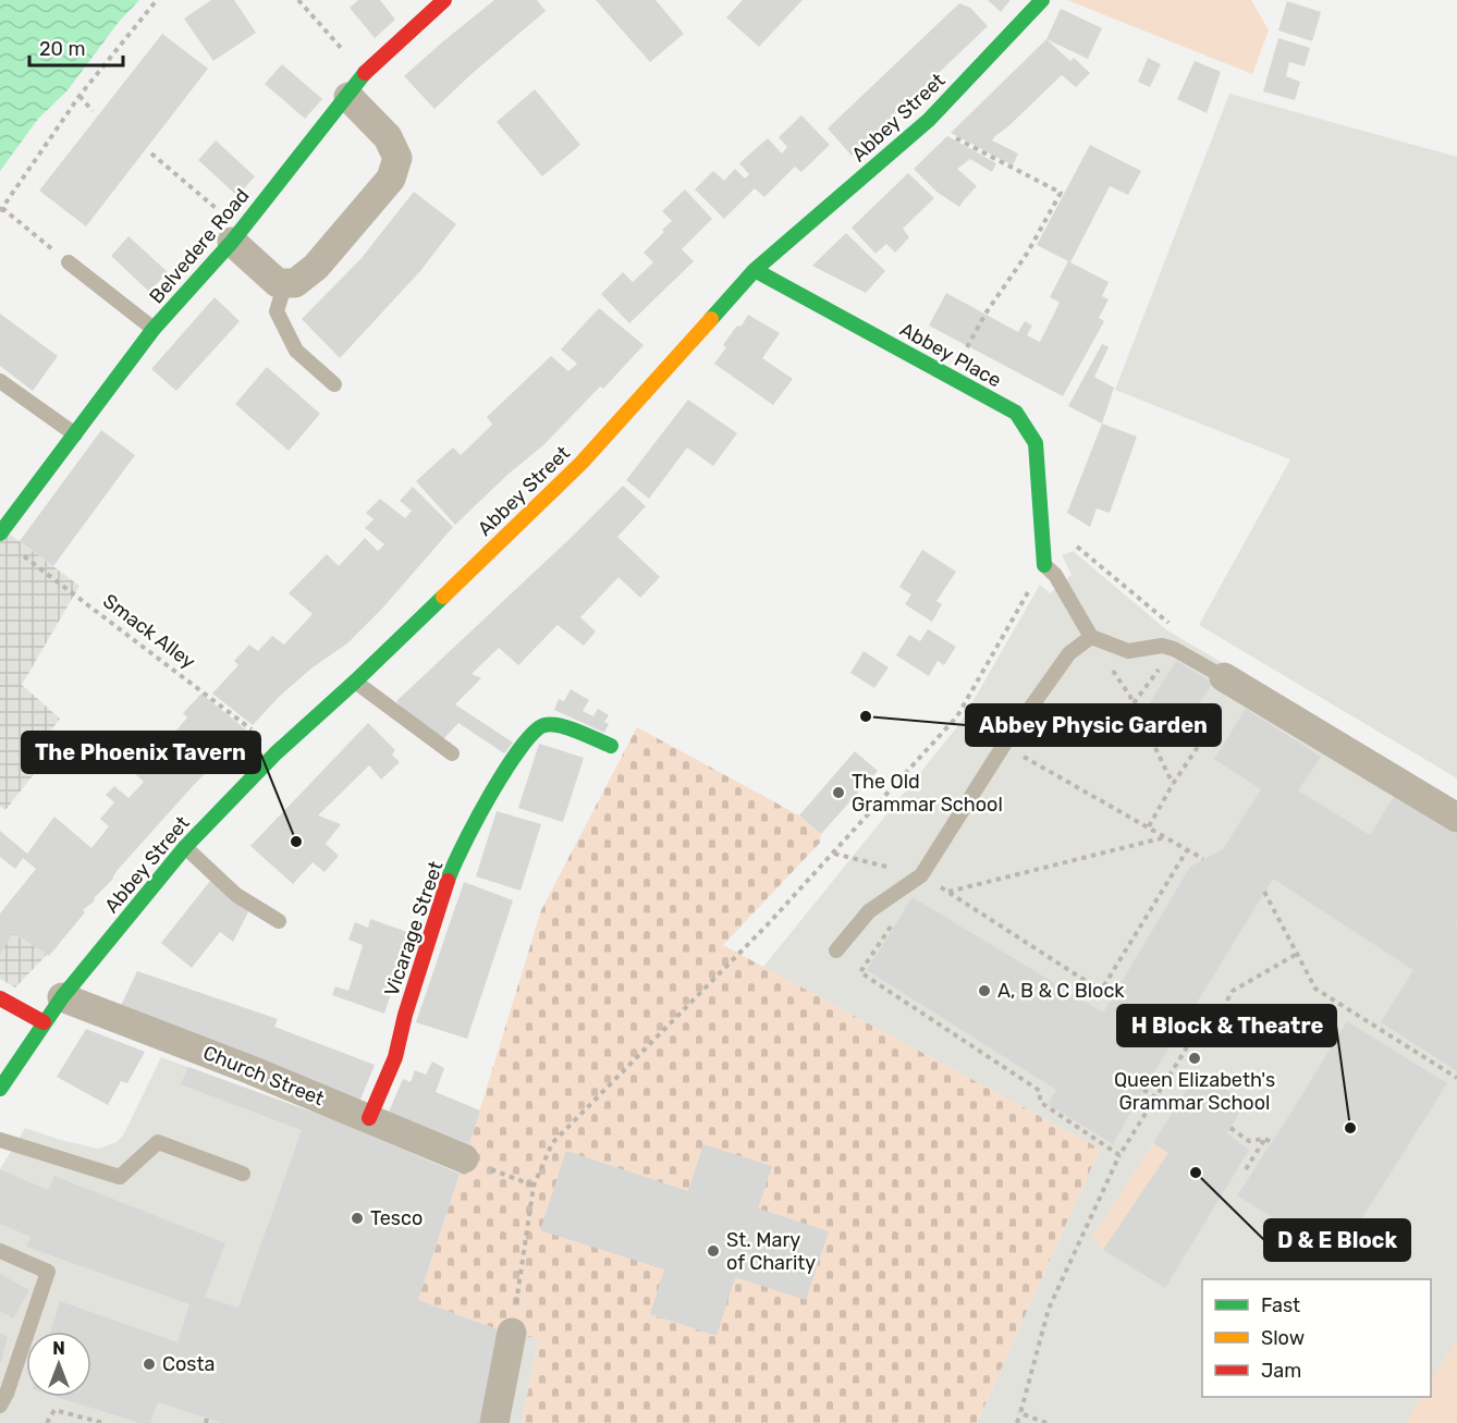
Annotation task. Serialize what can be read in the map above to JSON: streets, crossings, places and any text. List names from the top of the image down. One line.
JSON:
{"streets":{"street":["Abbey Street","Belvedere Road","Abbey Place","Vicarage Street","Church Street"],"path":["Smack Alley"]},"crossings":[["Abbey Street","Abbey Place"],["Abbey Street","Smack Alley"],["Abbey Street","Church Street"],["Vicarage Street","Church Street"]],"places":["Abbey Physic Garden","The Old Grammar School","The Phoenix Tavern","A, B & C Block","Queen Elizabeth's Grammar School","H Block & Theatre","D & E Block","Tesco","St. Mary of Charity","Costa"],"legend":["Fast","Slow","Jam"],"scale_bar":"20 m","north":"top"}
